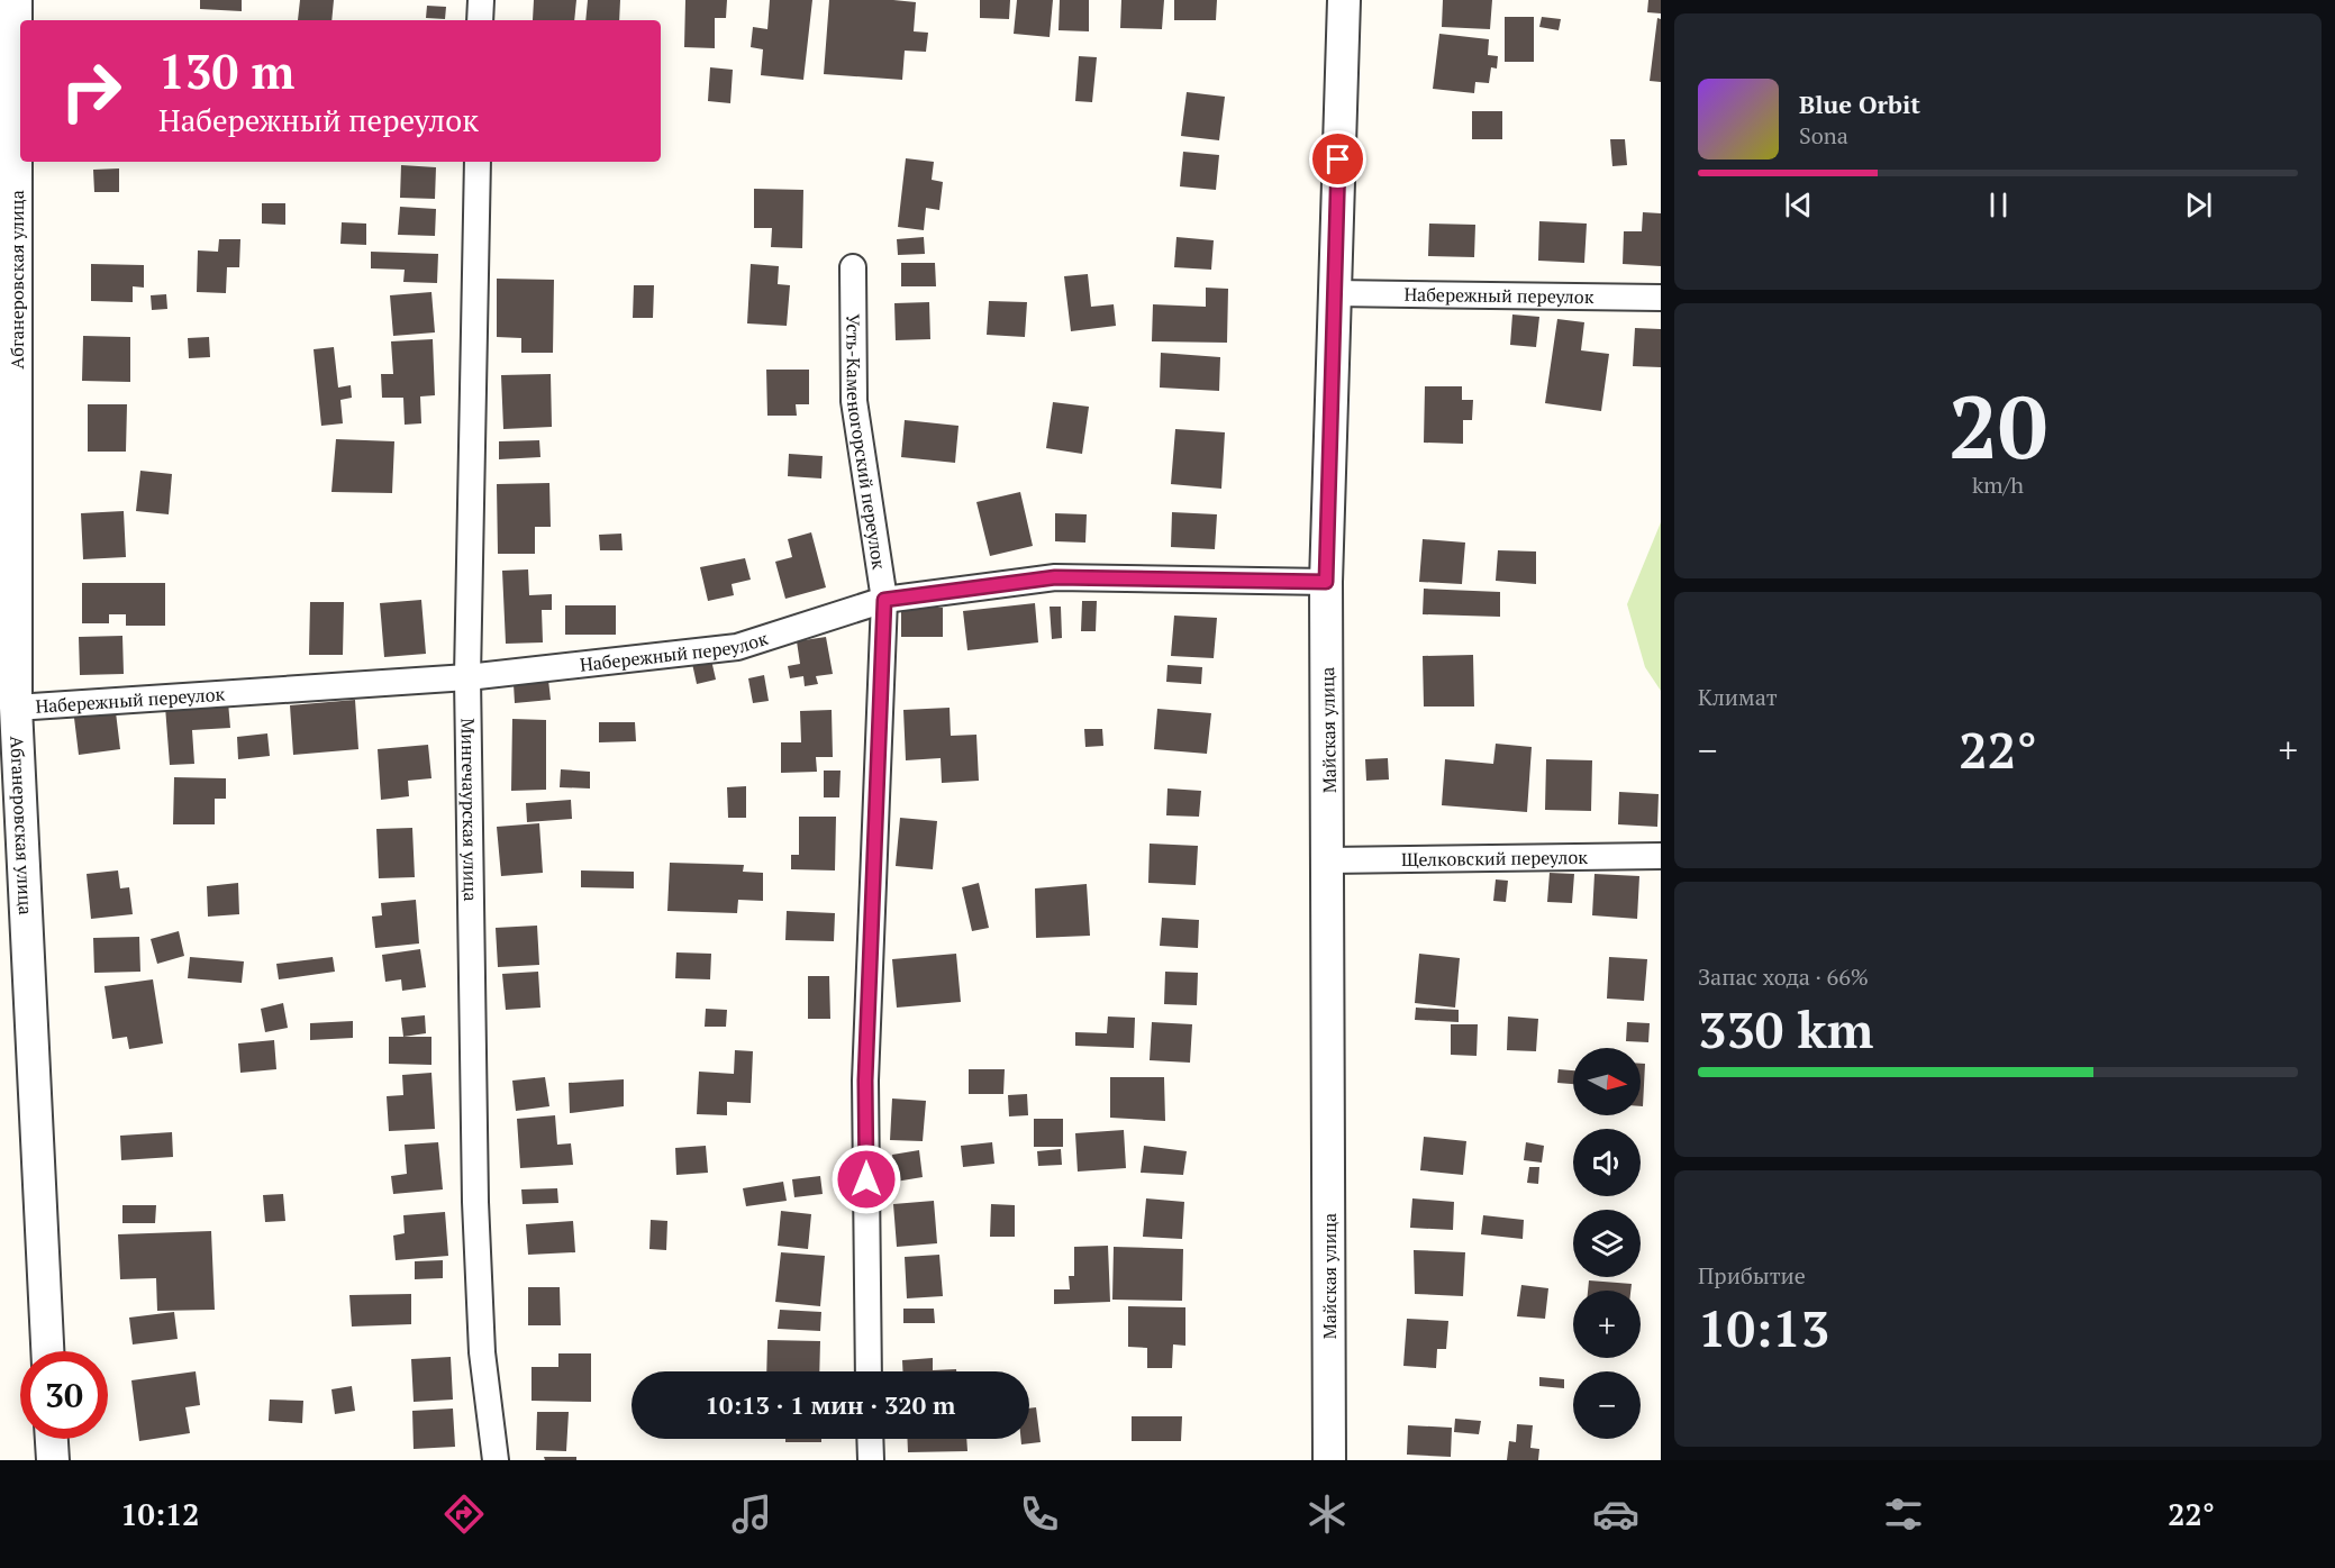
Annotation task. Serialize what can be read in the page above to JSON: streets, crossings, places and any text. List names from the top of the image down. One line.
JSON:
{"streets":{"street":["Абганеровская улица","Набережный переулок","Усть-Каменогорский переулок","Майская улица","Мингечаурская улица","Щелковский переулок"]},"crossings":[["Абганеровская улица","Набережный переулок"],["Набережный переулок","Усть-Каменогорский переулок"],["Набережный переулок","Майская улица"],["Набережный переулок","Мингечаурская улица"],["Майская улица","Щелковский переулок"]],"north":"right","page":{"turn":["130 m","Набережный переулок"],"song":["Blue Orbit","Sona"],"tile":[["20","km/h"],"Климат",["Запас хода · 66%","330 km"],["Прибытие","10:13"]],"heat":["−","22°","+"],"map_buttons":["+","−"],"limit":"30","trip":"10:13 · 1 мин · 320 m","tabs":["10:12","22°"]}}
